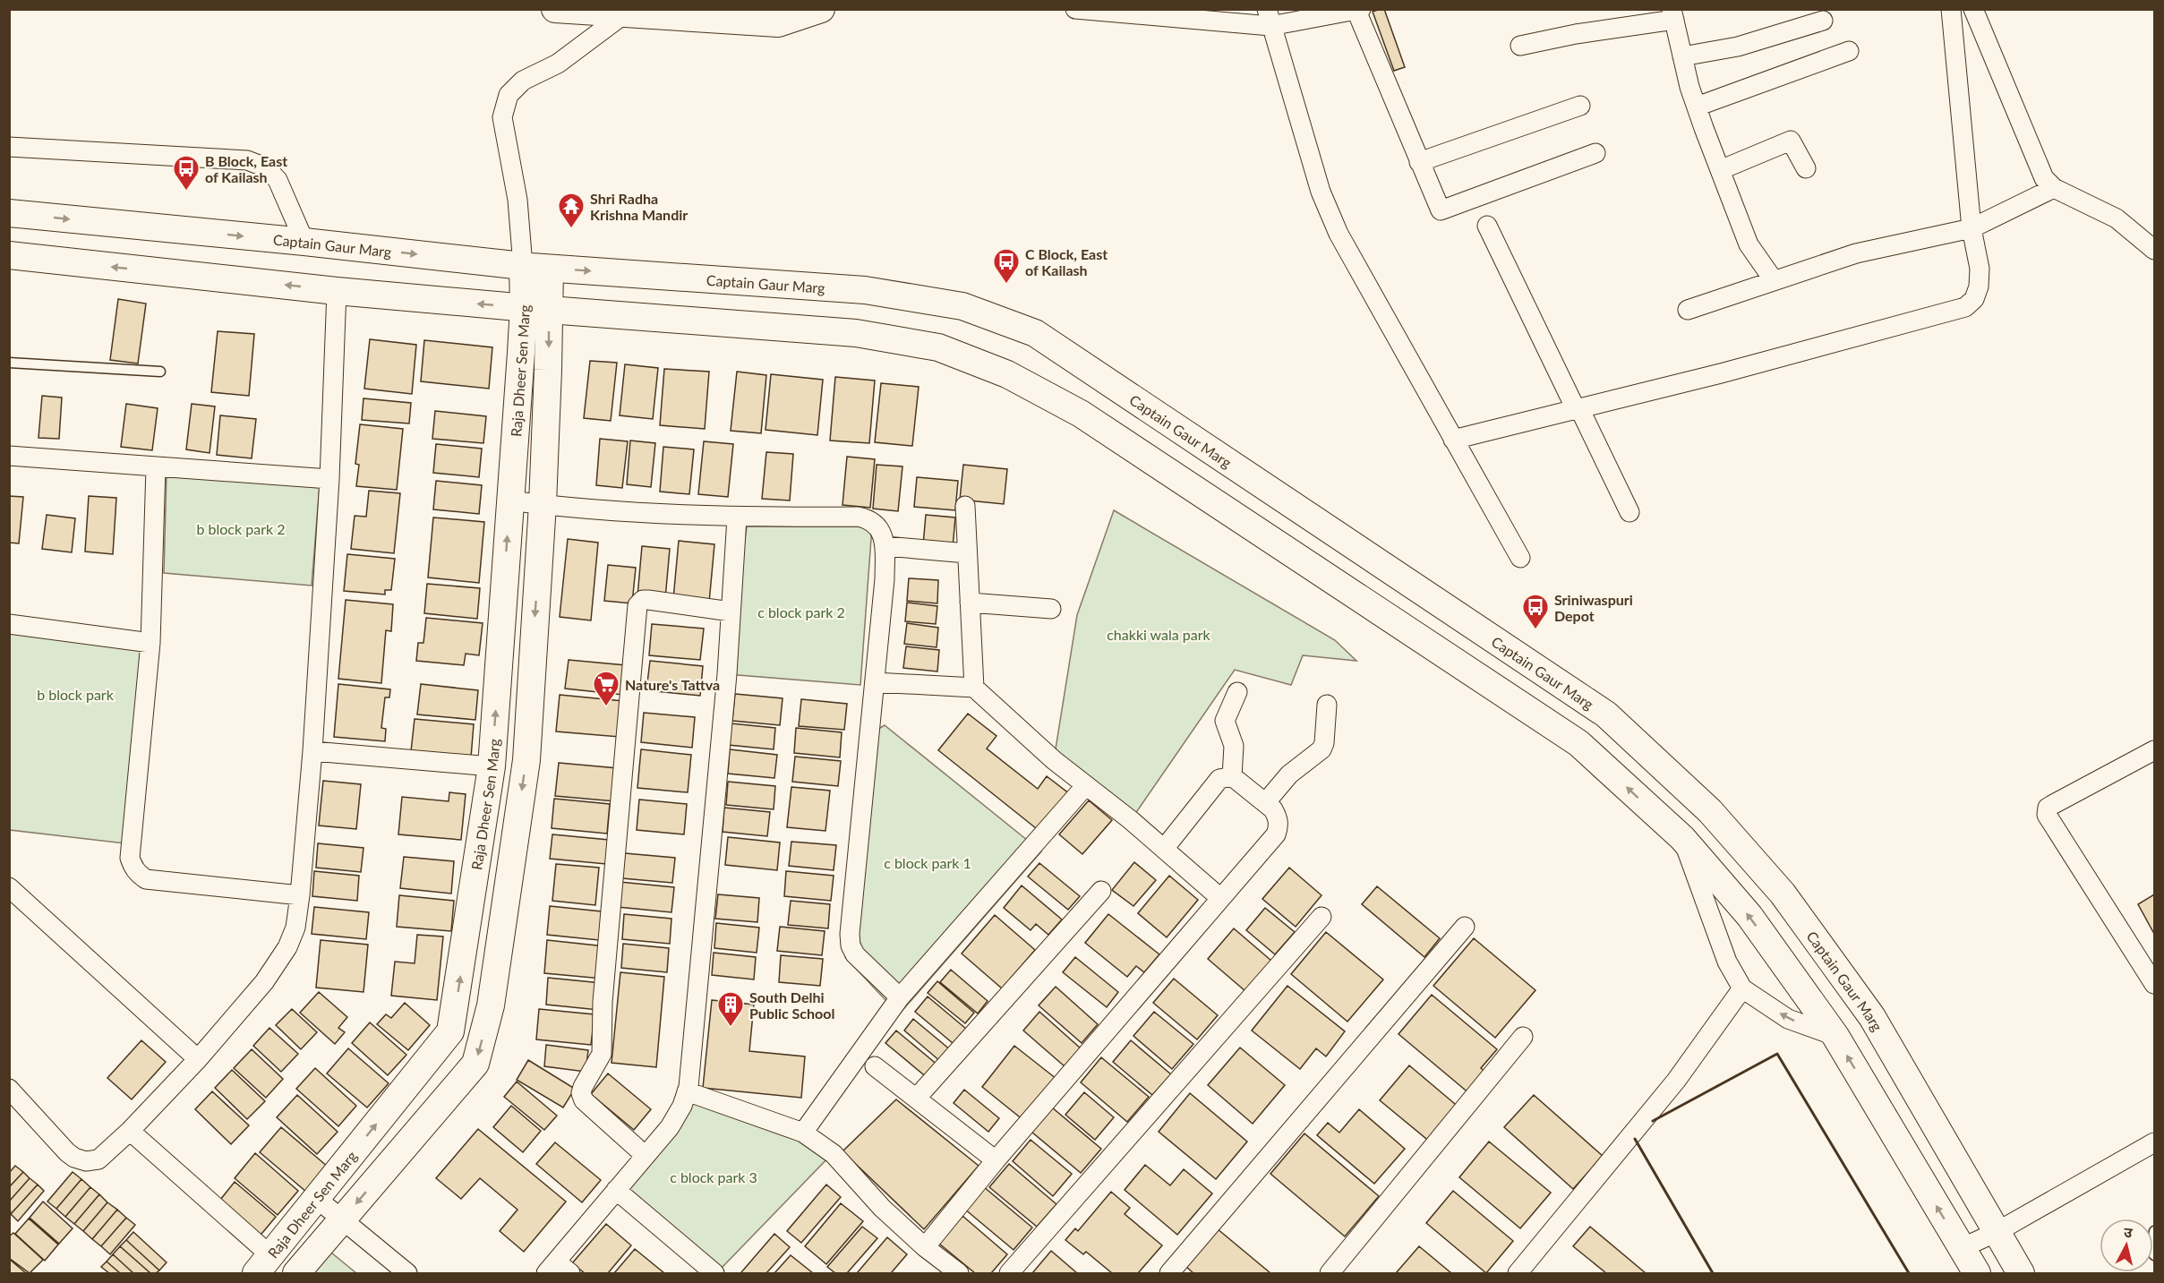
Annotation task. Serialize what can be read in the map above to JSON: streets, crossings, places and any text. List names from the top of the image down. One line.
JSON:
{"streets":{"main road":["Captain Gaur Marg","Raja Dheer Sen Marg"]},"crossings":[["Captain Gaur Marg","Raja Dheer Sen Marg"]],"parks":["b block park 2","c block park 2","chakki wala park","b block park","c block park 1","c block park 3"],"places":{"bus stop":["B Block, East of Kailash","C Block, East of Kailash","Sriniwaspuri Depot"],"temple":["Shri Radha Krishna Mandir"],"supermarket":["Nature's Tattva"],"building":["South Delhi Public School"]},"north":"top"}
